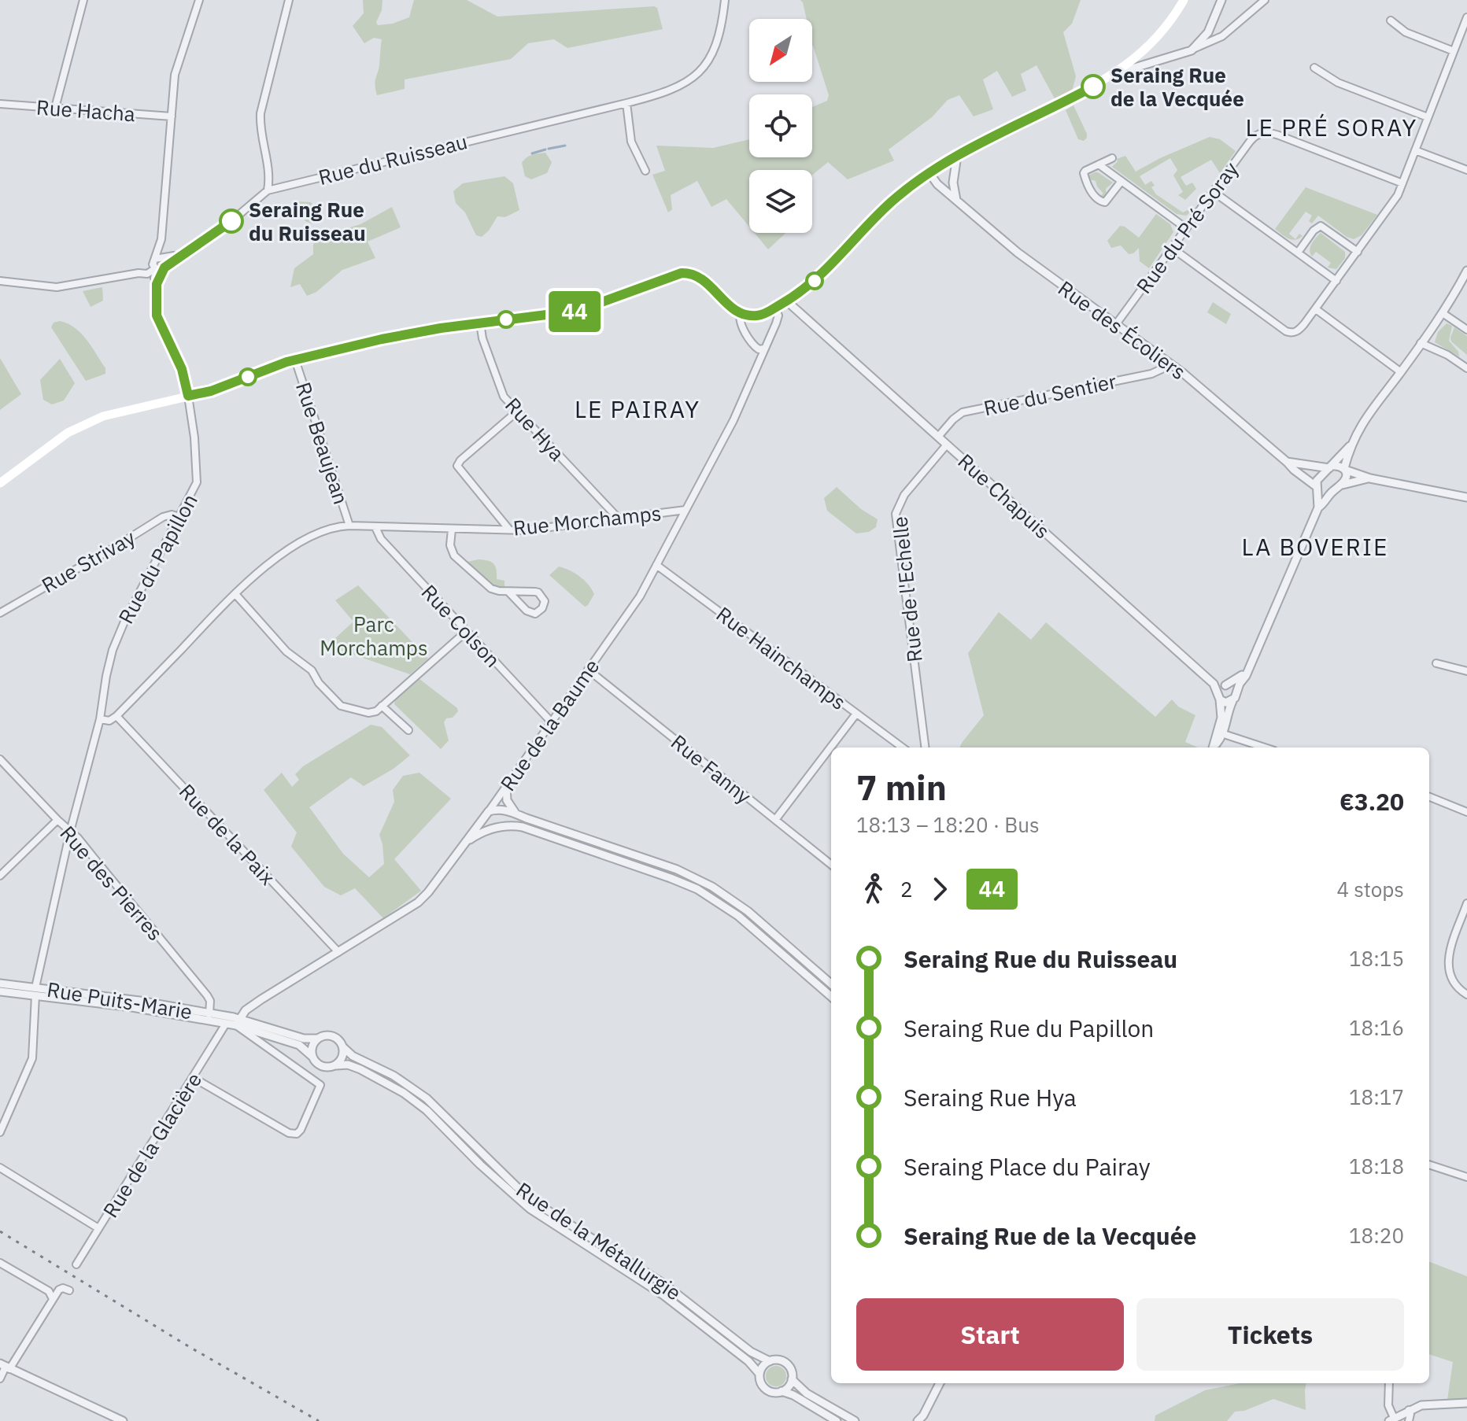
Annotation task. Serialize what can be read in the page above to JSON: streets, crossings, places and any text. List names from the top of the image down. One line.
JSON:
{"streets":{"street":["Rue Hacha","Rue du Ruisseau","Rue du Pré Soray","Rue des Écoliers","Rue du Sentier","Rue Hya","Rue Beaujean","Rue Chapuis","Rue Morchamps","Rue du Papillon","Rue Strivay","Rue de l'Echelle","Rue Colson","Rue Hainchamps","Rue de la Baume","Rue Fanny","Rue de la Paix","Rue des Pierres","Rue Puits-Marie","Rue de la Glacière","Rue de la Métallurgie"]},"crossings":[["Rue du Pré Soray","Rue des Écoliers"],["Rue des Écoliers","Rue du Sentier"],["Rue du Sentier","Rue Chapuis"],["Rue Hya","Rue Morchamps"],["Rue Beaujean","Rue Morchamps"],["Rue Chapuis","Rue de l'Echelle"],["Rue Morchamps","Rue Colson"],["Rue Morchamps","Rue de la Baume"],["Rue Morchamps","Rue de la Paix"],["Rue du Papillon","Rue Strivay"],["Rue du Papillon","Rue des Pierres"],["Rue du Papillon","Rue Puits-Marie"],["Rue Colson","Rue de la Baume"],["Rue Hainchamps","Rue de la Baume"],["Rue de la Baume","Rue Fanny"],["Rue de la Baume","Rue de la Paix"],["Rue de la Baume","Rue Puits-Marie"],["Rue de la Baume","Rue de la Métallurgie"],["Rue des Pierres","Rue Puits-Marie"],["Rue Puits-Marie","Rue de la Glacière"],["Rue Puits-Marie","Rue de la Métallurgie"]],"districts":["LE PRÉ SORAY","LE PAIRAY","LA BOVERIE"],"parks":["Parc Morchamps"],"places":["Seraing Rue de la Vecquée","Seraing Rue du Ruisseau"],"lines":["bus line 44"],"north":"bottom left","page":{"on_map":"44","heading":["7 min","18:13 – 18:20 · Bus","€3.20"],"legs":["2","44","4 stops"],"list":[{"name":"Seraing Rue du Ruisseau","value":"18:15"},{"name":"Seraing Rue du Papillon","value":"18:16"},{"name":"Seraing Rue Hya","value":"18:17"},{"name":"Seraing Place du Pairay","value":"18:18"},{"name":"Seraing Rue de la Vecquée","value":"18:20"}],"buttons":["Start","Tickets"]}}
